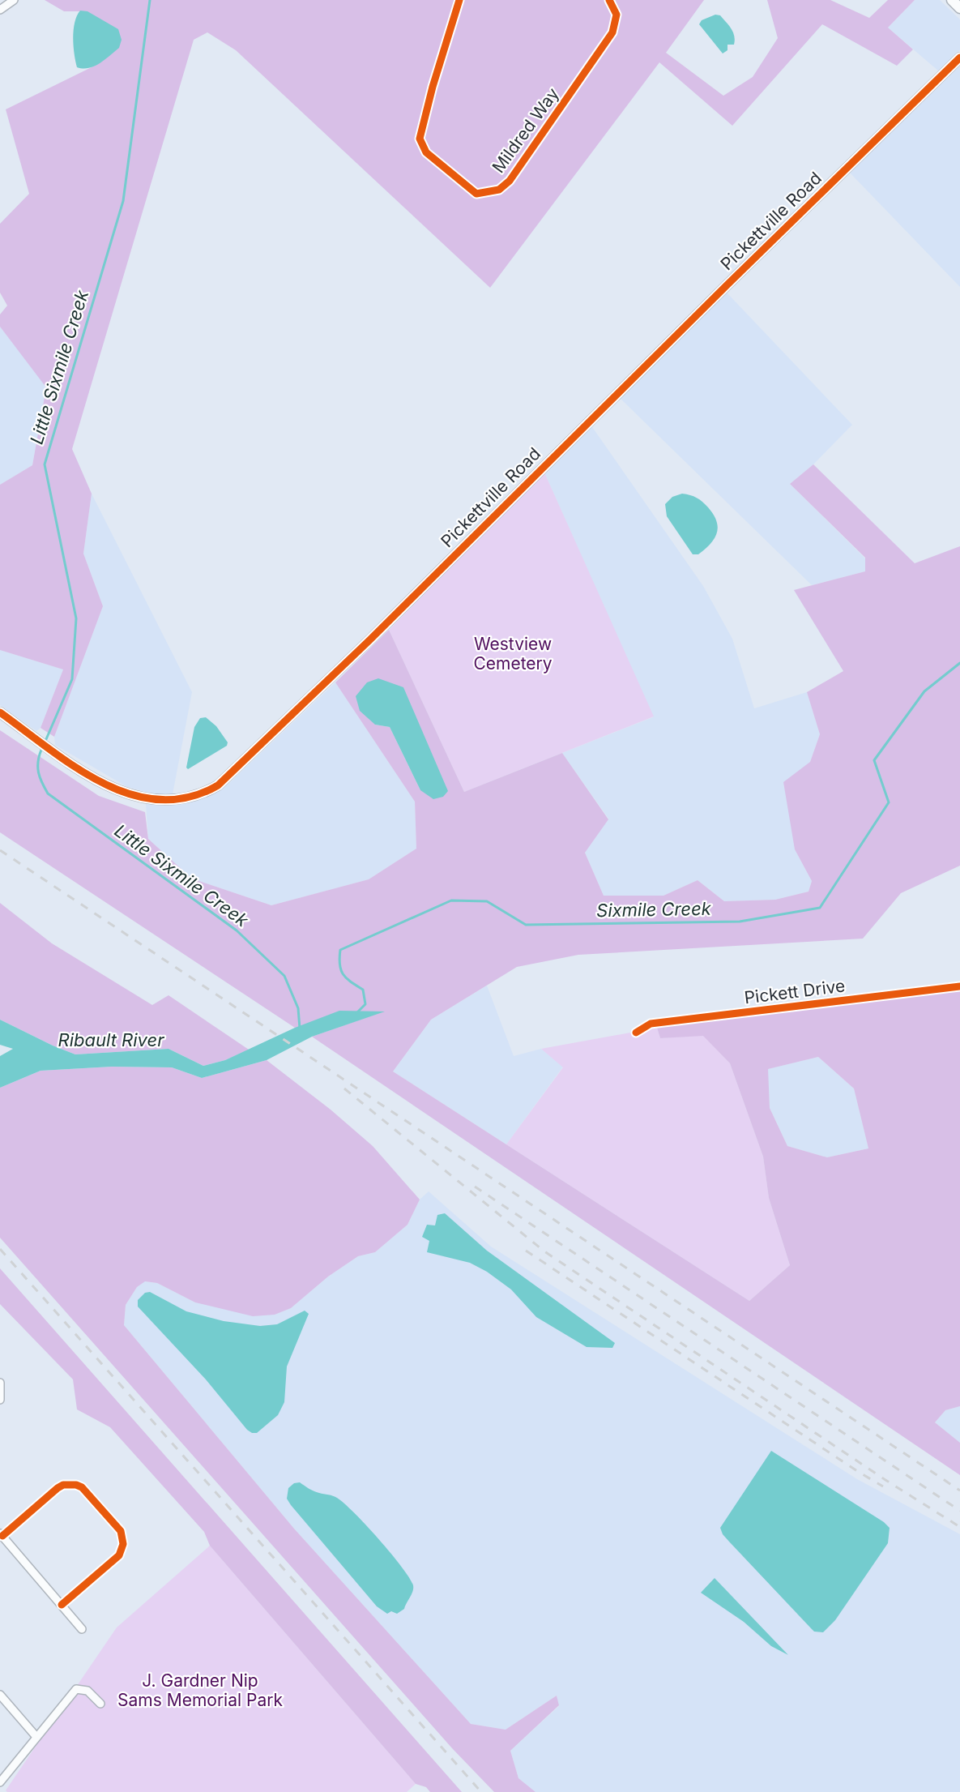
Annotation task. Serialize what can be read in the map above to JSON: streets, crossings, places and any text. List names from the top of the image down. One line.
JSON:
{"streets":{"street":["Mildred Way","Pickettville Road","Pickett Drive"]},"water":["Little Sixmile Creek","Sixmile Creek","Ribault River"],"parks":["Westview Cemetery","J. Gardner Nip Sams Memorial Park"]}
